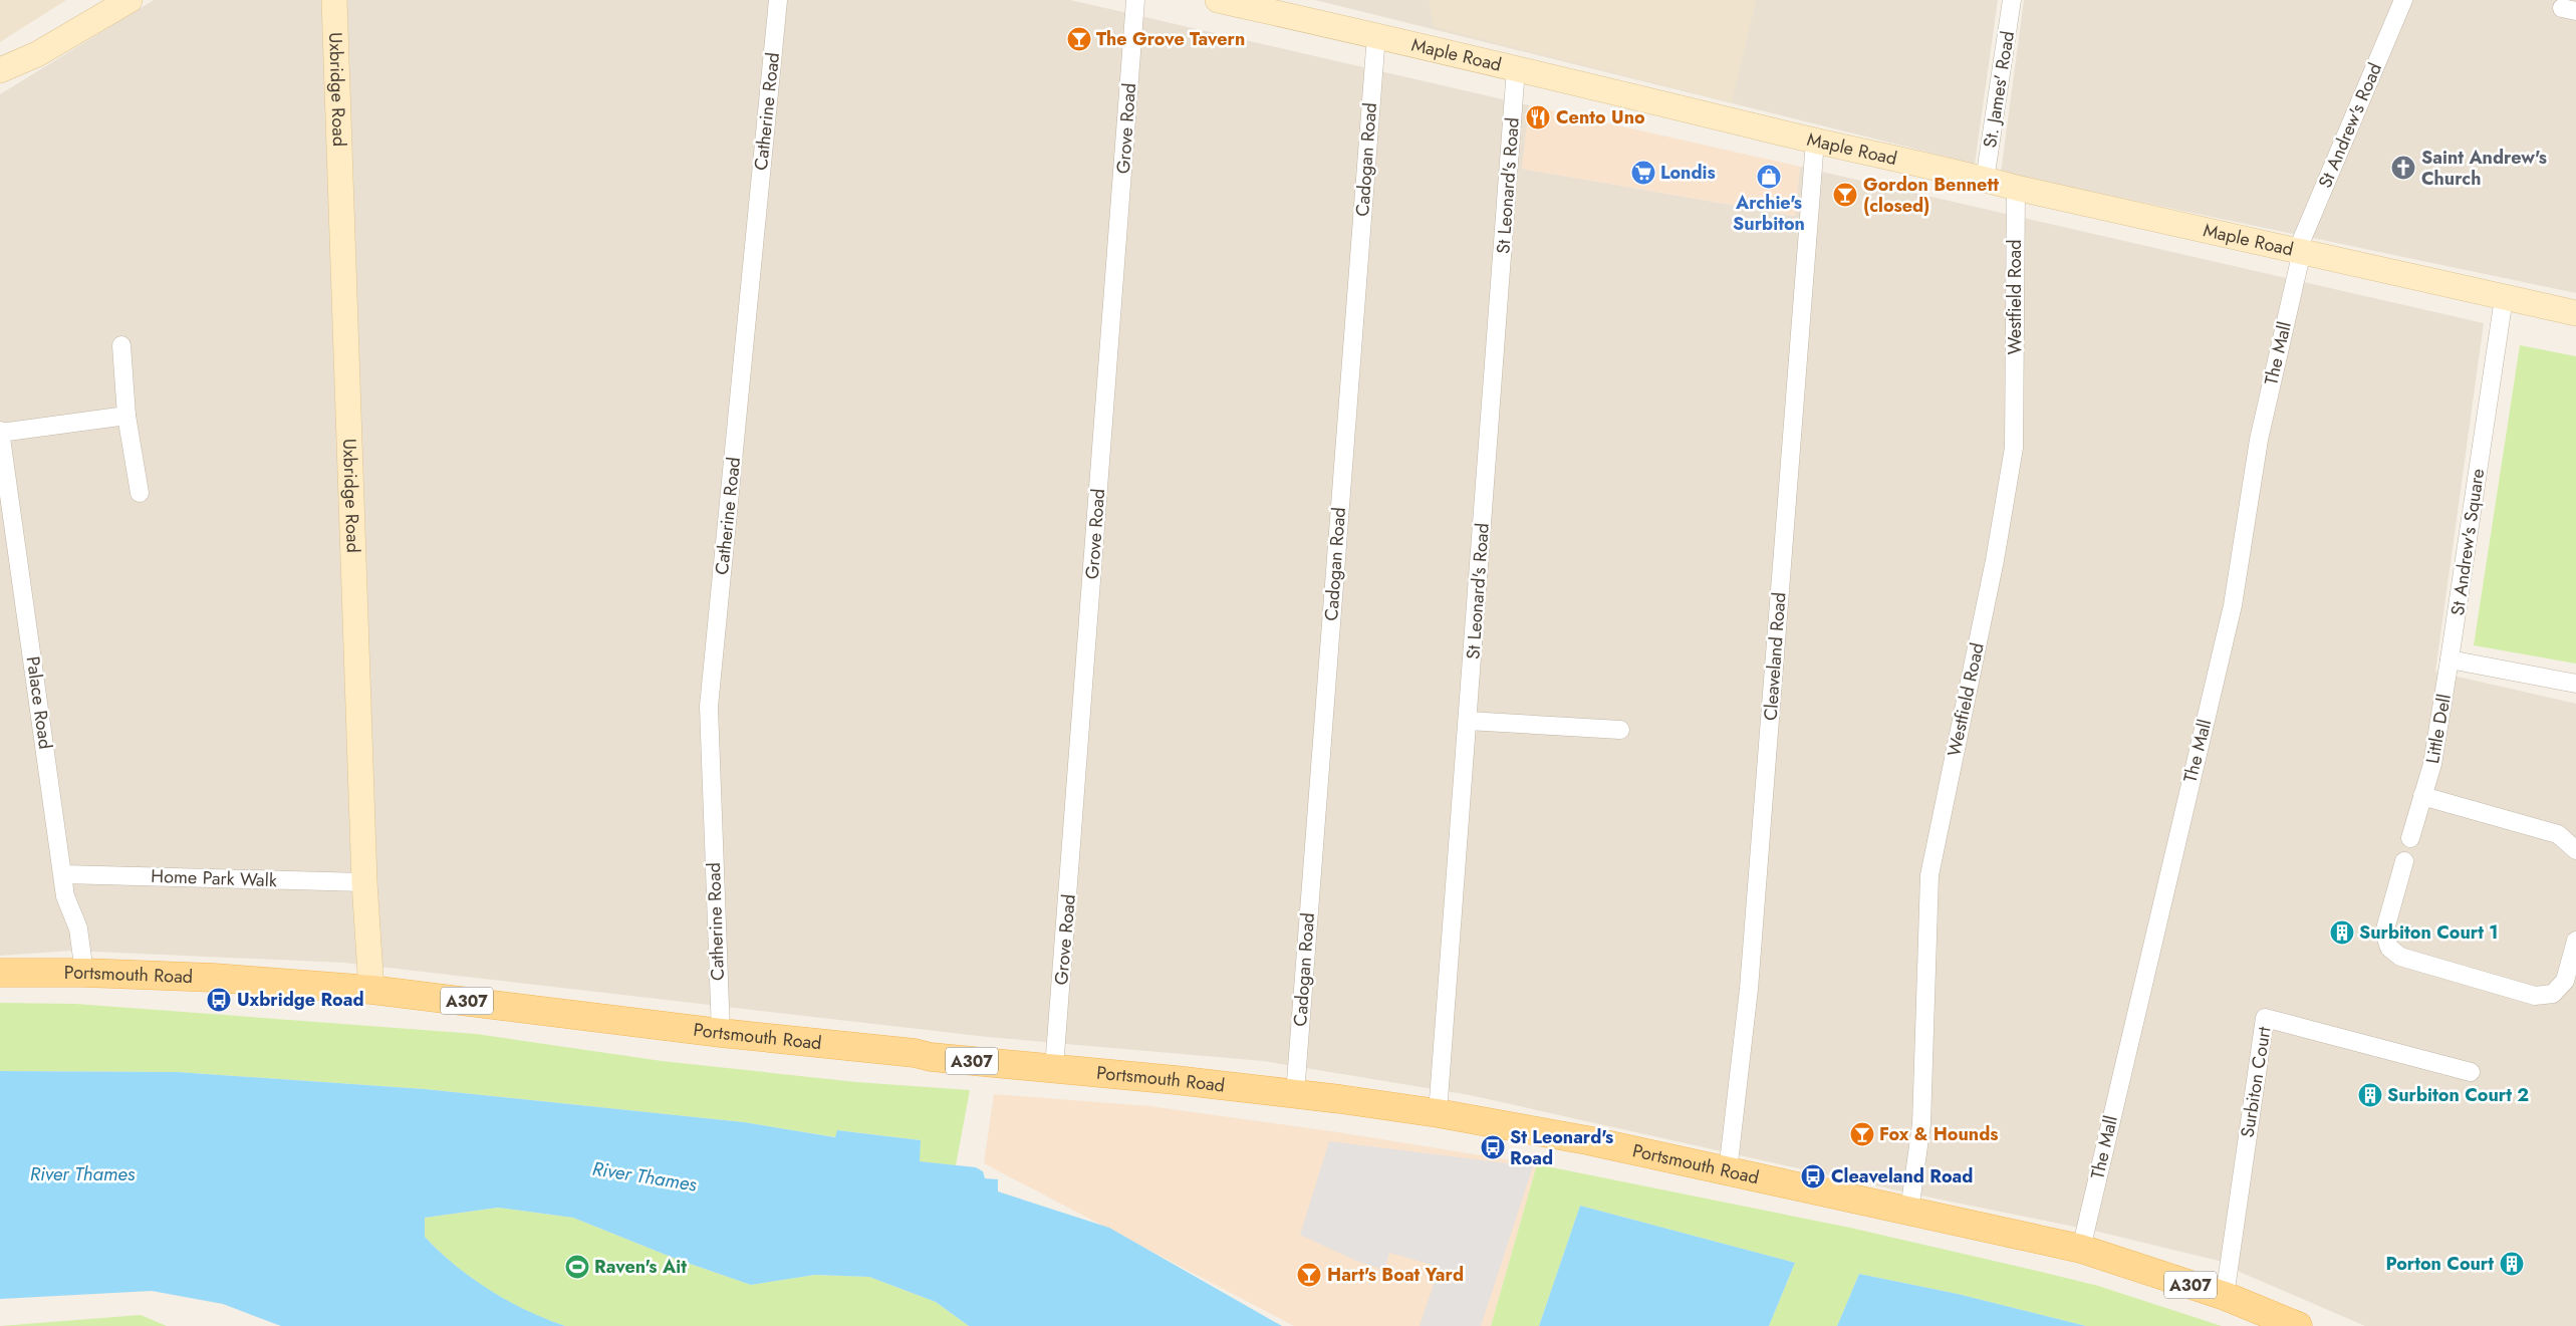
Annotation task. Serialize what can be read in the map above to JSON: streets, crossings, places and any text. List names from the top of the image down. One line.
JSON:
{"streets":{"main road":["Portsmouth Road","A307"],"street":["Maple Road","Uxbridge Road","St. James' Road","Catherine Road","St Andrew's Road","Grove Road","Cadogan Road","St Leonard's Road","Westfield Road","The Mall","St Andrew's Square","Cleaveland Road","Palace Road","Little Dell","Home Park Walk","Surbiton Court"]},"crossings":[["Maple Road","St. James' Road"],["Maple Road","St Andrew's Road"],["Maple Road","Cadogan Road"],["Maple Road","St Leonard's Road"],["Maple Road","Westfield Road"],["Maple Road","The Mall"],["Maple Road","St Andrew's Square"],["Maple Road","Cleaveland Road"],["Uxbridge Road","Home Park Walk"],["Uxbridge Road","Portsmouth Road"],["Catherine Road","Portsmouth Road"],["St Andrew's Road","The Mall"],["Grove Road","Portsmouth Road"],["Cadogan Road","Portsmouth Road"],["St Leonard's Road","Portsmouth Road"],["Westfield Road","Portsmouth Road"],["The Mall","Portsmouth Road"],["St Andrew's Square","Little Dell"],["Cleaveland Road","Portsmouth Road"],["Palace Road","Home Park Walk"],["Palace Road","Portsmouth Road"],["Portsmouth Road","Surbiton Court"]],"water":["River Thames"],"places":{"bar":["The Grove Tavern","Gordon Bennett (closed)","Fox & Hounds","Hart's Boat Yard"],"restaurant":["Cento Uno"],"church":["Saint Andrew's Church"],"supermarket":["Londis"],"shop":["Archie's Surbiton"],"building":["Surbiton Court 1","Surbiton Court 2","Porton Court"],"bus stop":["Uxbridge Road","St Leonard's Road","Cleaveland Road"],"sports":["Raven's Ait"]}}
